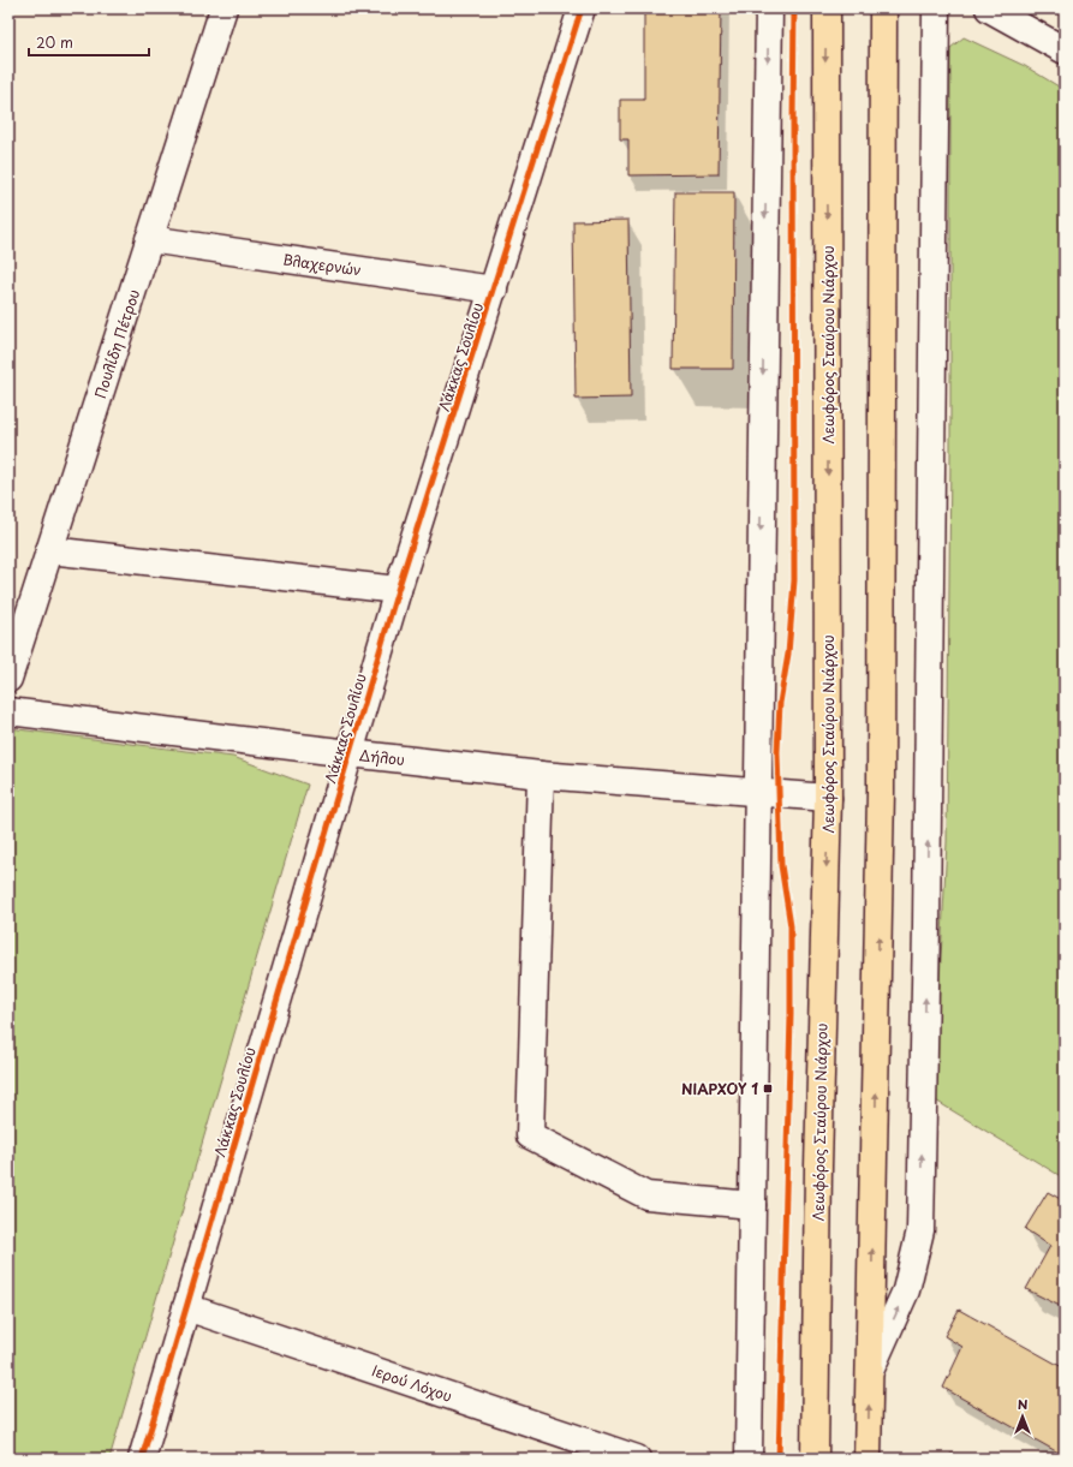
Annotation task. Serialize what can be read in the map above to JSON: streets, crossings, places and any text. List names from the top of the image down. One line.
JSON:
{"streets":{"main road":["Λεωφόρος Σταύρου Νιάρχου"],"street":["Βλαχερνών","Πουλίδη Πέτρου","Λάκκας Σουλίου","Δήλου","Ιερού Λόχου"]},"crossings":[["Βλαχερνών","Πουλίδη Πέτρου"],["Βλαχερνών","Λάκκας Σουλίου"],["Λεωφόρος Σταύρου Νιάρχου","Δήλου"],["Λάκκας Σουλίου","Δήλου"],["Λάκκας Σουλίου","Ιερού Λόχου"]],"places":{"transit":["ΝΙΑΡΧΟΥ 1"]},"scale_bar":"20 m","north":"top"}
